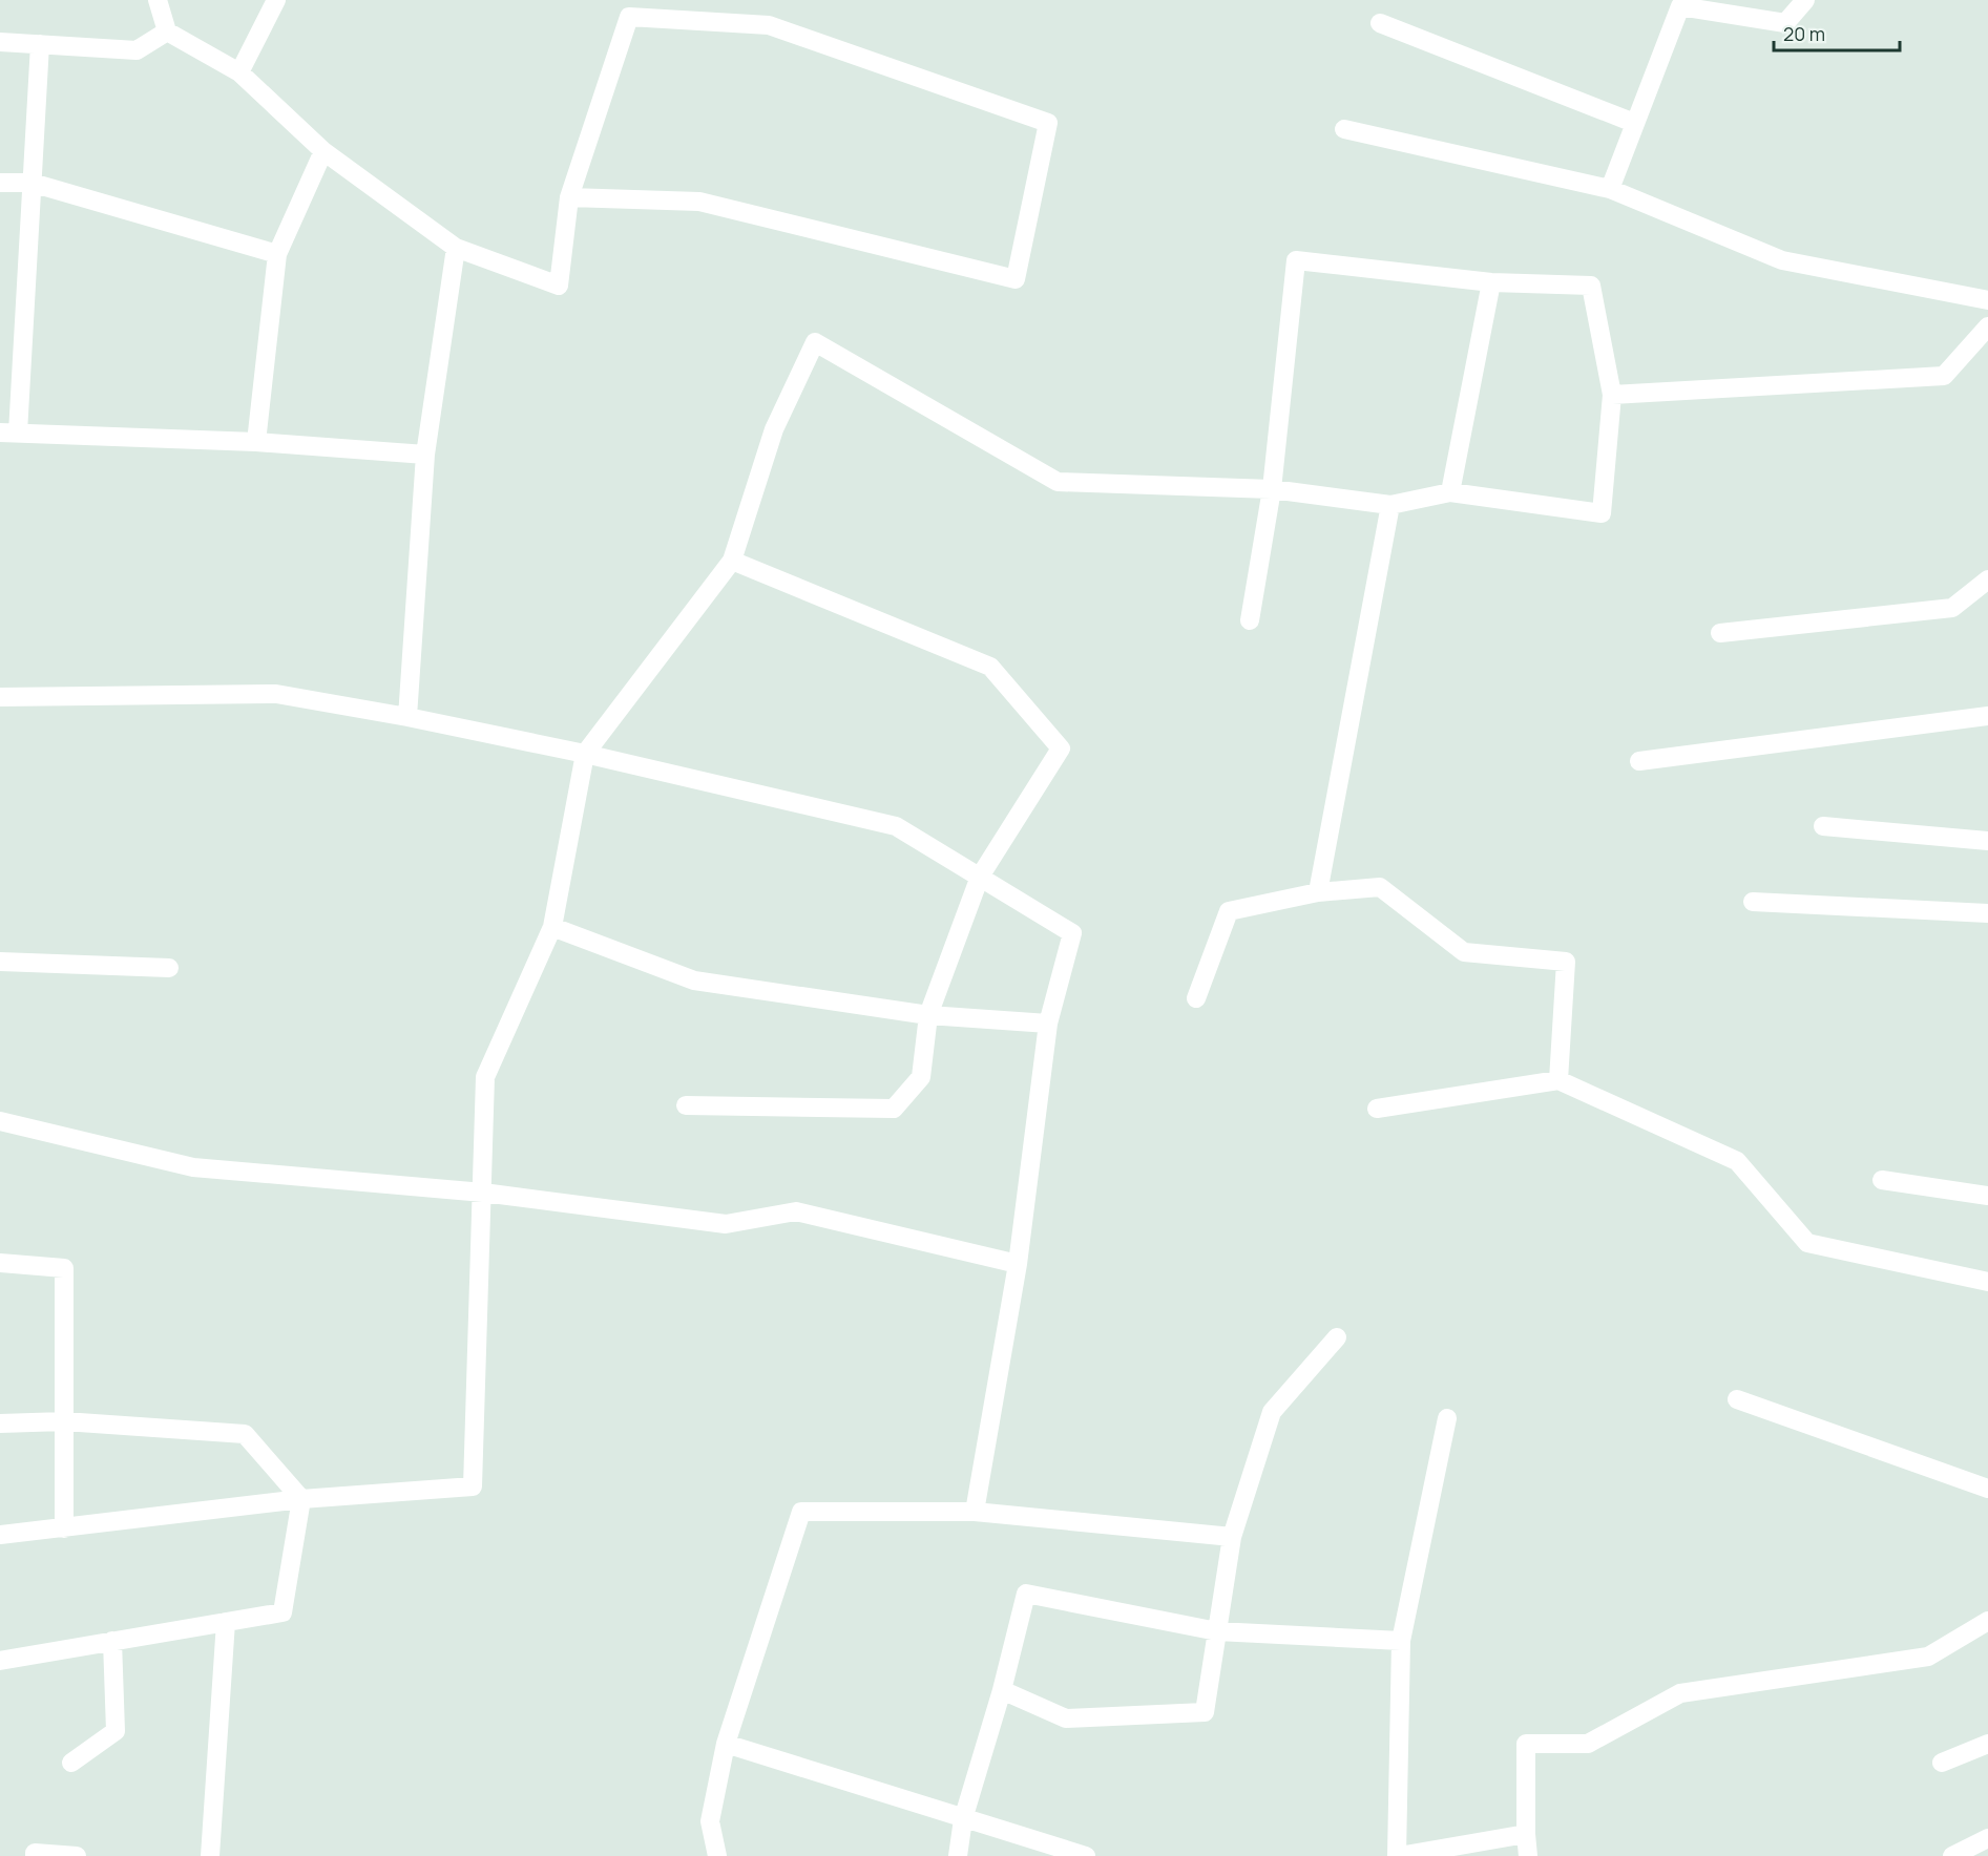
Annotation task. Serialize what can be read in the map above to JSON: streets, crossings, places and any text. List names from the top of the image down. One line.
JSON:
{"scale_bar":"20 m"}
